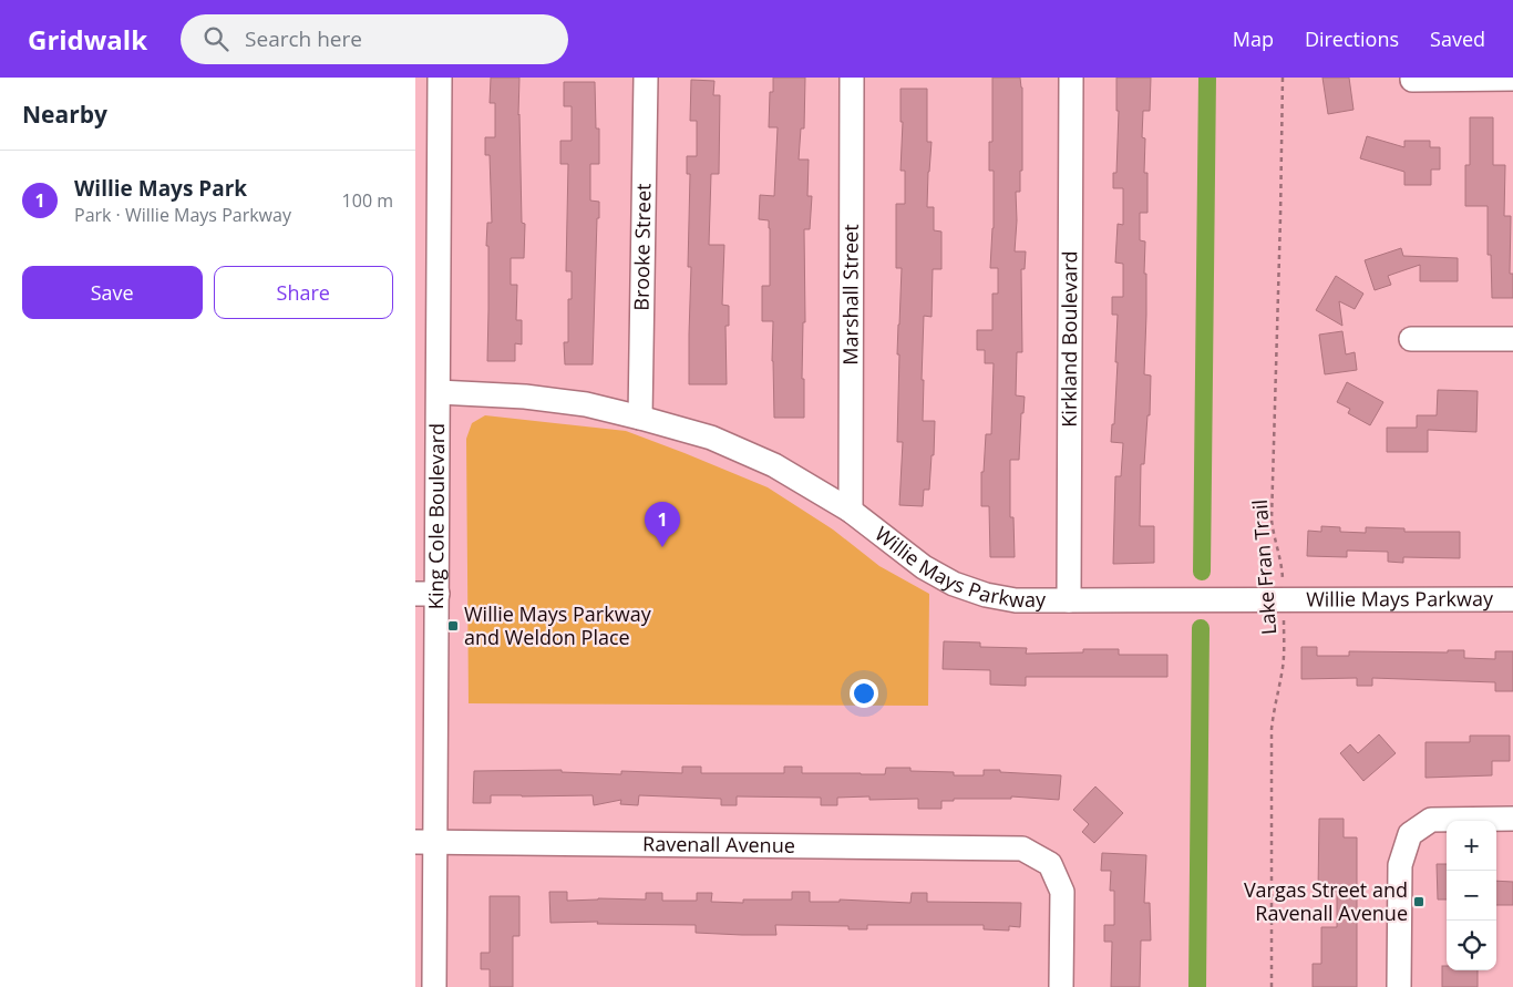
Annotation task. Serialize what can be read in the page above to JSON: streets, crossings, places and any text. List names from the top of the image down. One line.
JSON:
{"streets":{"street":["Brooke Street","Marshall Street","Kirkland Boulevard","King Cole Boulevard","Willie Mays Parkway","Ravenall Avenue"],"path":["Lake Fran Trail"]},"crossings":[["Brooke Street","Willie Mays Parkway"],["Marshall Street","Willie Mays Parkway"],["Kirkland Boulevard","Willie Mays Parkway"],["King Cole Boulevard","Willie Mays Parkway"],["King Cole Boulevard","Ravenall Avenue"],["Willie Mays Parkway","Lake Fran Trail"]],"places":{"transit":["Willie Mays Parkway and Weldon Place","Vargas Street and Ravenall Avenue"]},"page":{"header":"Gridwalk","search":"Search here","nav":["Map","Directions","Saved"],"heading":"Nearby","list":[{"mark":"1","name":"Willie Mays Park","note":"Park · Willie Mays Parkway","value":"100 m"}],"buttons":["Save","Share"],"pins":"1","map_buttons":["+","−"]}}
